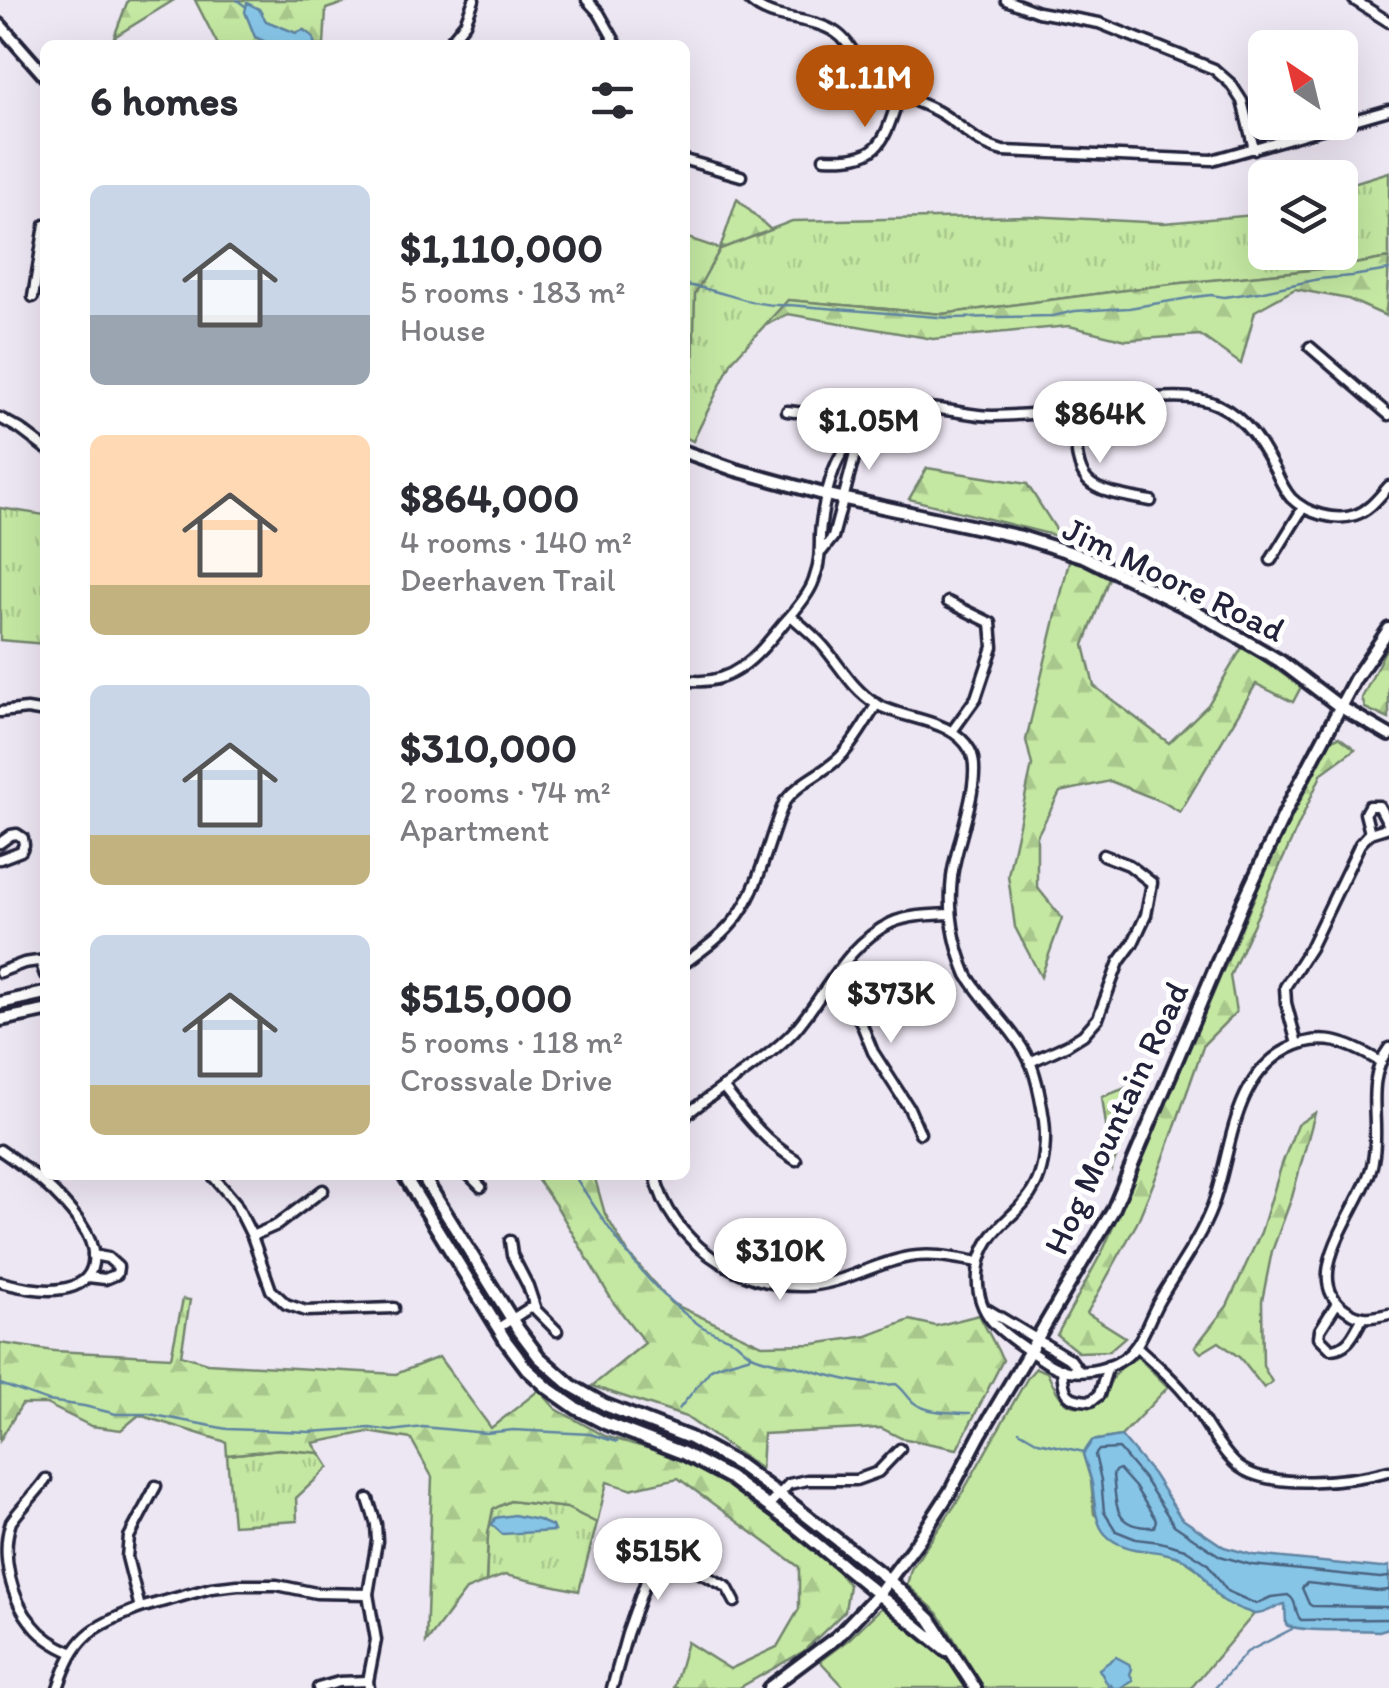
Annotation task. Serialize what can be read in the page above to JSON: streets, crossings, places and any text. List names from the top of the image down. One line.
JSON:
{"streets":{"street":["Jim Moore Road","Hog Mountain Road"]},"crossings":[["Jim Moore Road","Hog Mountain Road"]],"north":"top left","page":{"heading":"6 homes","price":["$1.11M","$864K","$1.05M","$373K","$310K","$515K"],"list":[{"name":"$1,110,000","note":"5 rooms · 183 m² · House"},{"name":"$864,000","note":"4 rooms · 140 m² · Deerhaven Trail"},{"name":"$310,000","note":"2 rooms · 74 m² · Apartment"},{"name":"$515,000","note":"5 rooms · 118 m² · Crossvale Drive"}]}}
